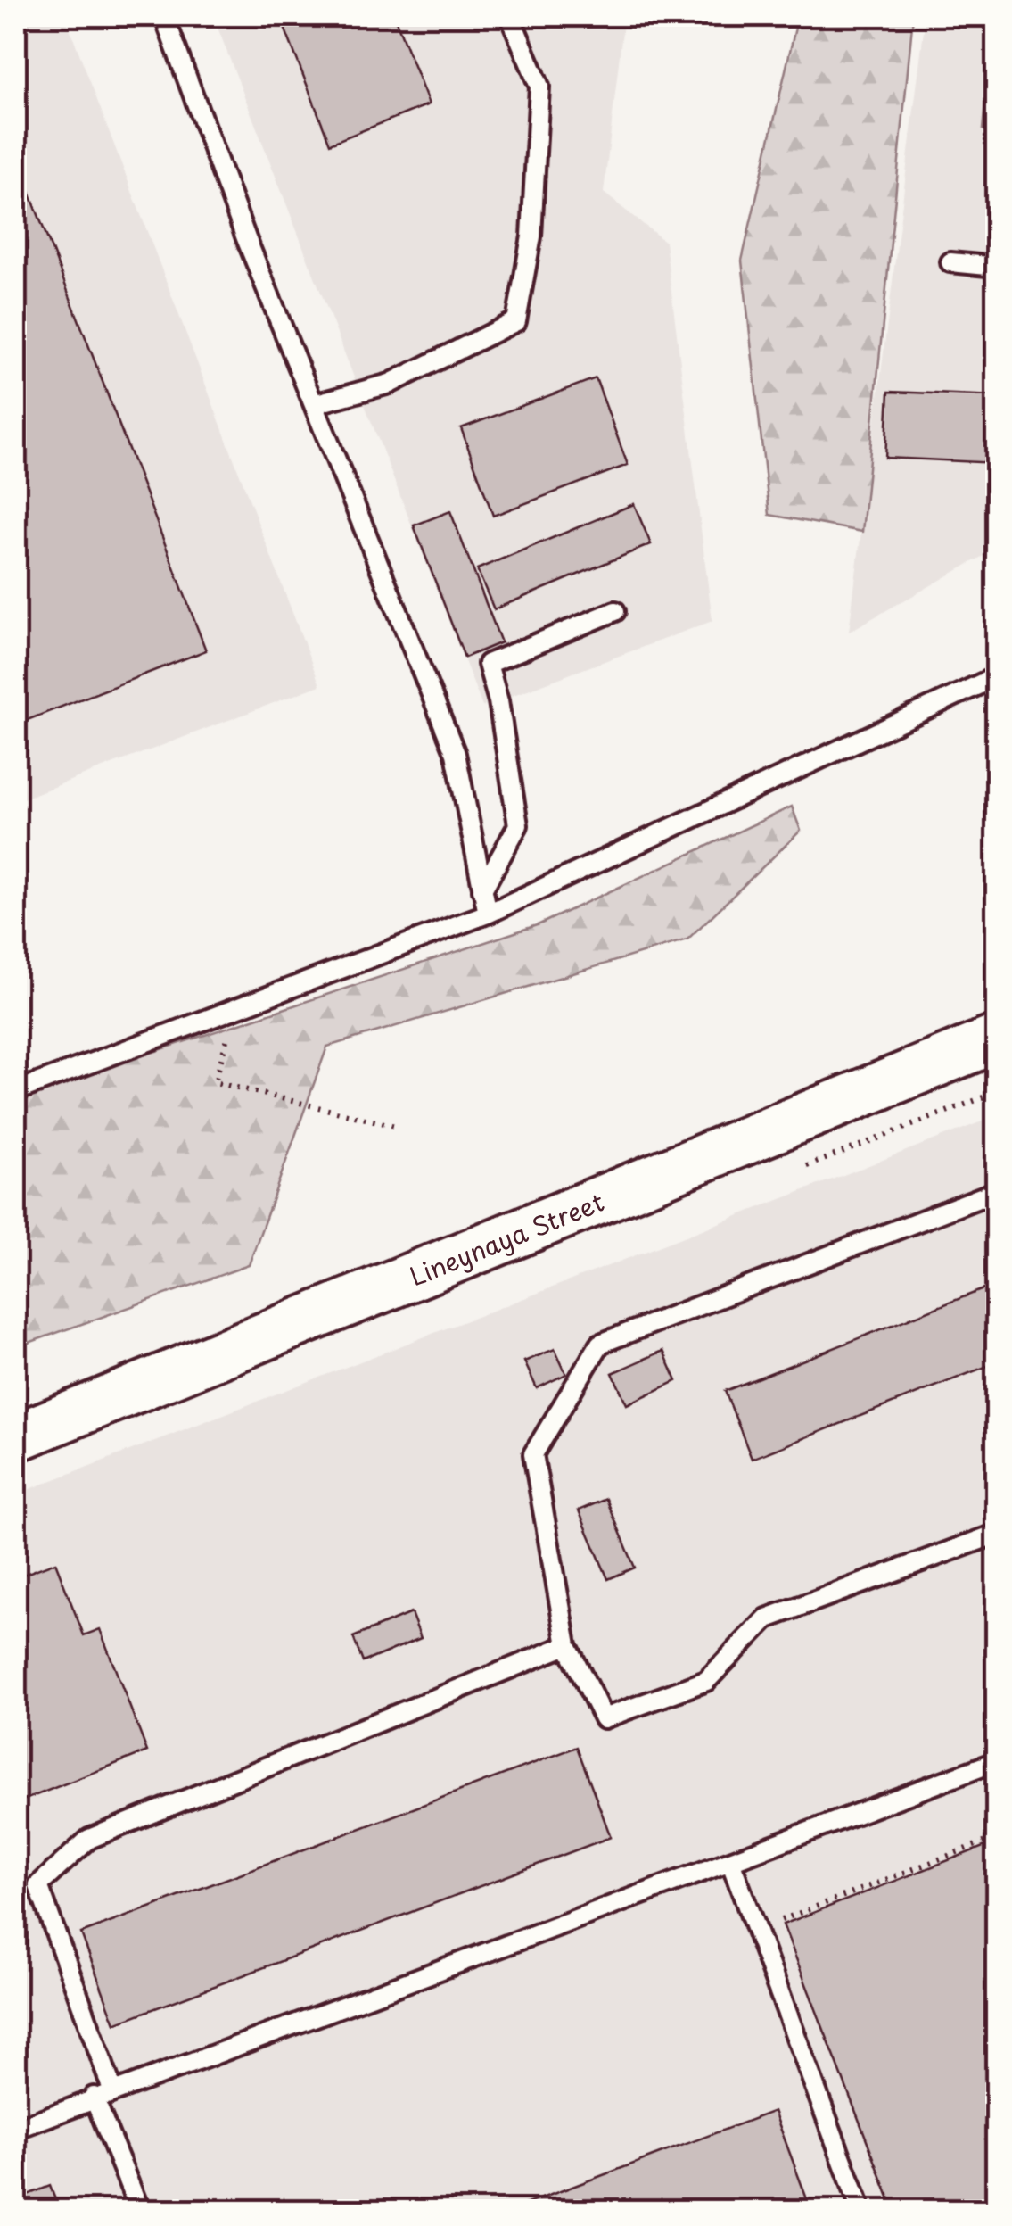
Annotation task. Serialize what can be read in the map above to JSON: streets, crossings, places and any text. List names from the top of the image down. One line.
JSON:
{"streets":{"street":["Lineynaya Street"]}}
